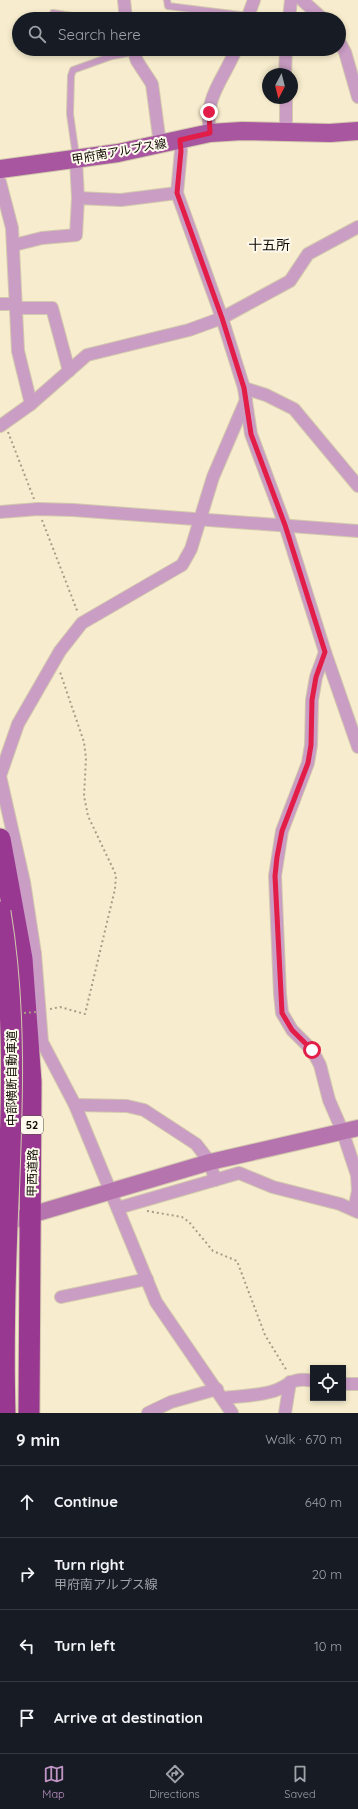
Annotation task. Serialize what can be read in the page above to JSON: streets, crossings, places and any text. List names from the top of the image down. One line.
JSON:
{"streets":{"highway":["中部横断自動車道","52","甲西道路"],"main road":["甲府南アルプス線"]},"districts":["十五所"],"north":"bottom","page":{"search":"Search here","heading":["9 min","Walk · 670 m"],"list":[["Continue","640 m"],["Turn right","甲府南アルプス線","20 m"],["Turn left","10 m"],"Arrive at destination"],"nav":["Map","Directions","Saved"]}}
